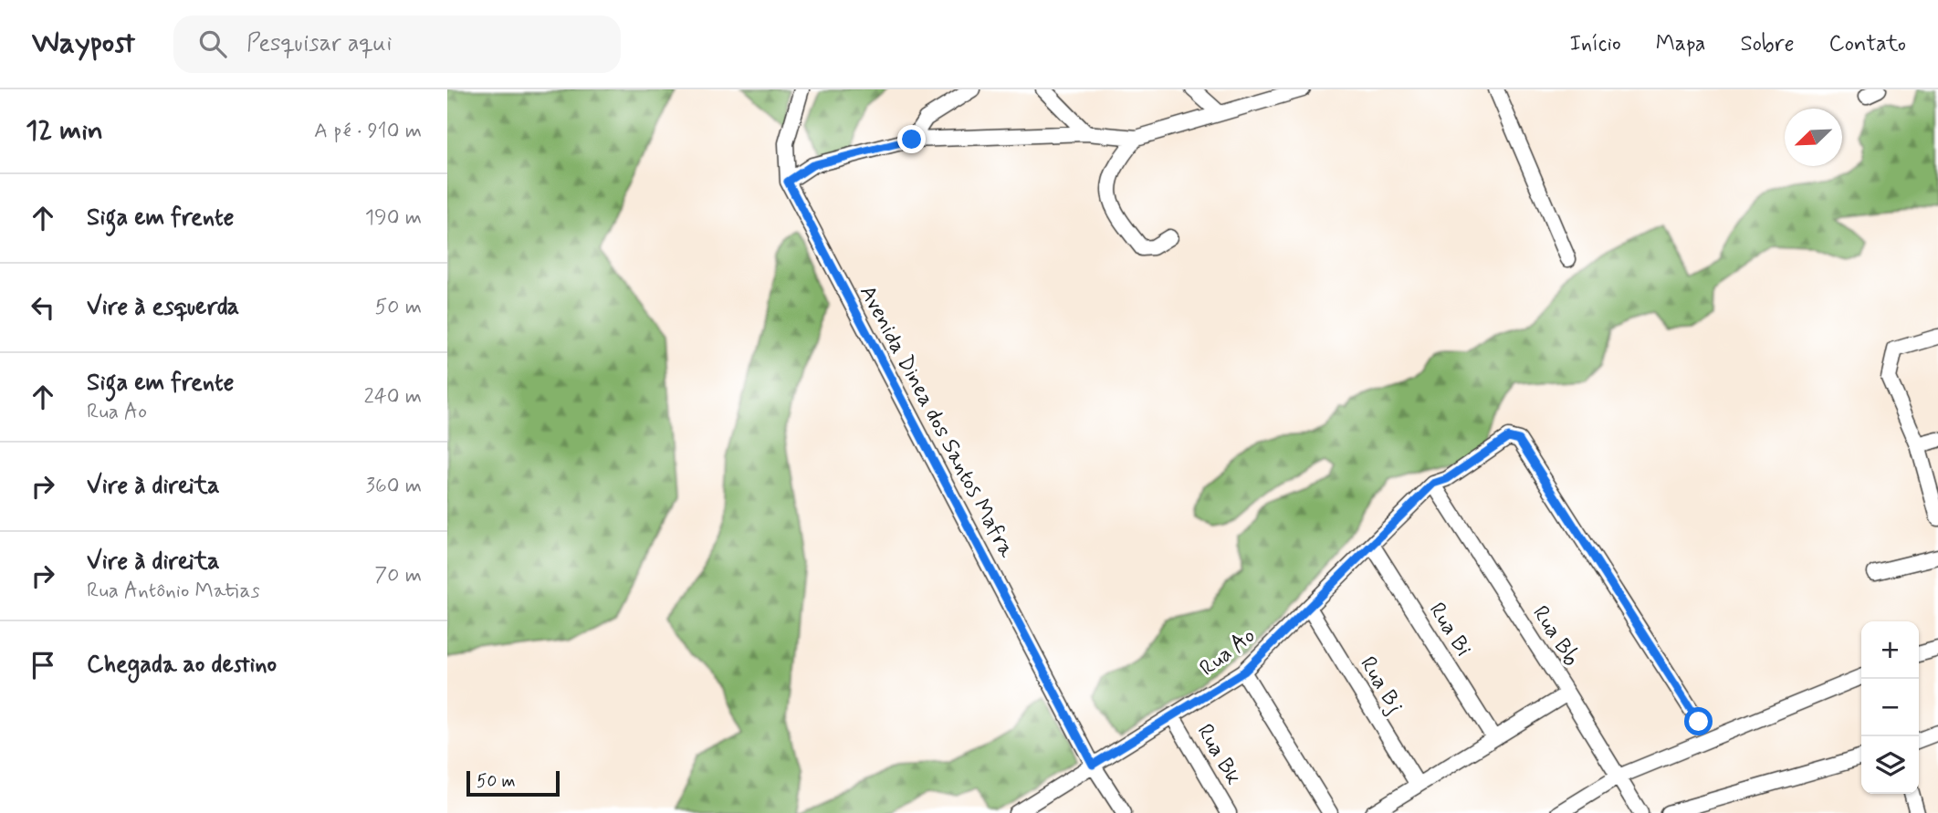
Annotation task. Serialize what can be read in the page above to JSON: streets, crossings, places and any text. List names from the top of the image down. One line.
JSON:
{"streets":{"street":["Avenida Dinea dos Santos Mafra","Rua Bi","Rua Bb","Rua Ao","Rua Bj","Rua Bk"]},"crossings":[["Avenida Dinea dos Santos Mafra","Rua Ao"],["Rua Bi","Rua Ao"],["Rua Bb","Rua Ao"],["Rua Ao","Rua Bj"],["Rua Ao","Rua Bk"]],"scale_bar":"50 m","north":"bottom left","page":{"header":"Waypost","search":"Pesquisar aqui","nav":["Início","Mapa","Sobre","Contato"],"heading":["12 min","A pé · 910 m"],"list":[["Siga em frente","190 m"],["Vire à esquerda","50 m"],["Siga em frente","Rua Ao","240 m"],["Vire à direita","360 m"],["Vire à direita","Rua Antônio Matias","70 m"],"Chegada ao destino"],"map_buttons":["+","−"],"scale":"50 m"}}
